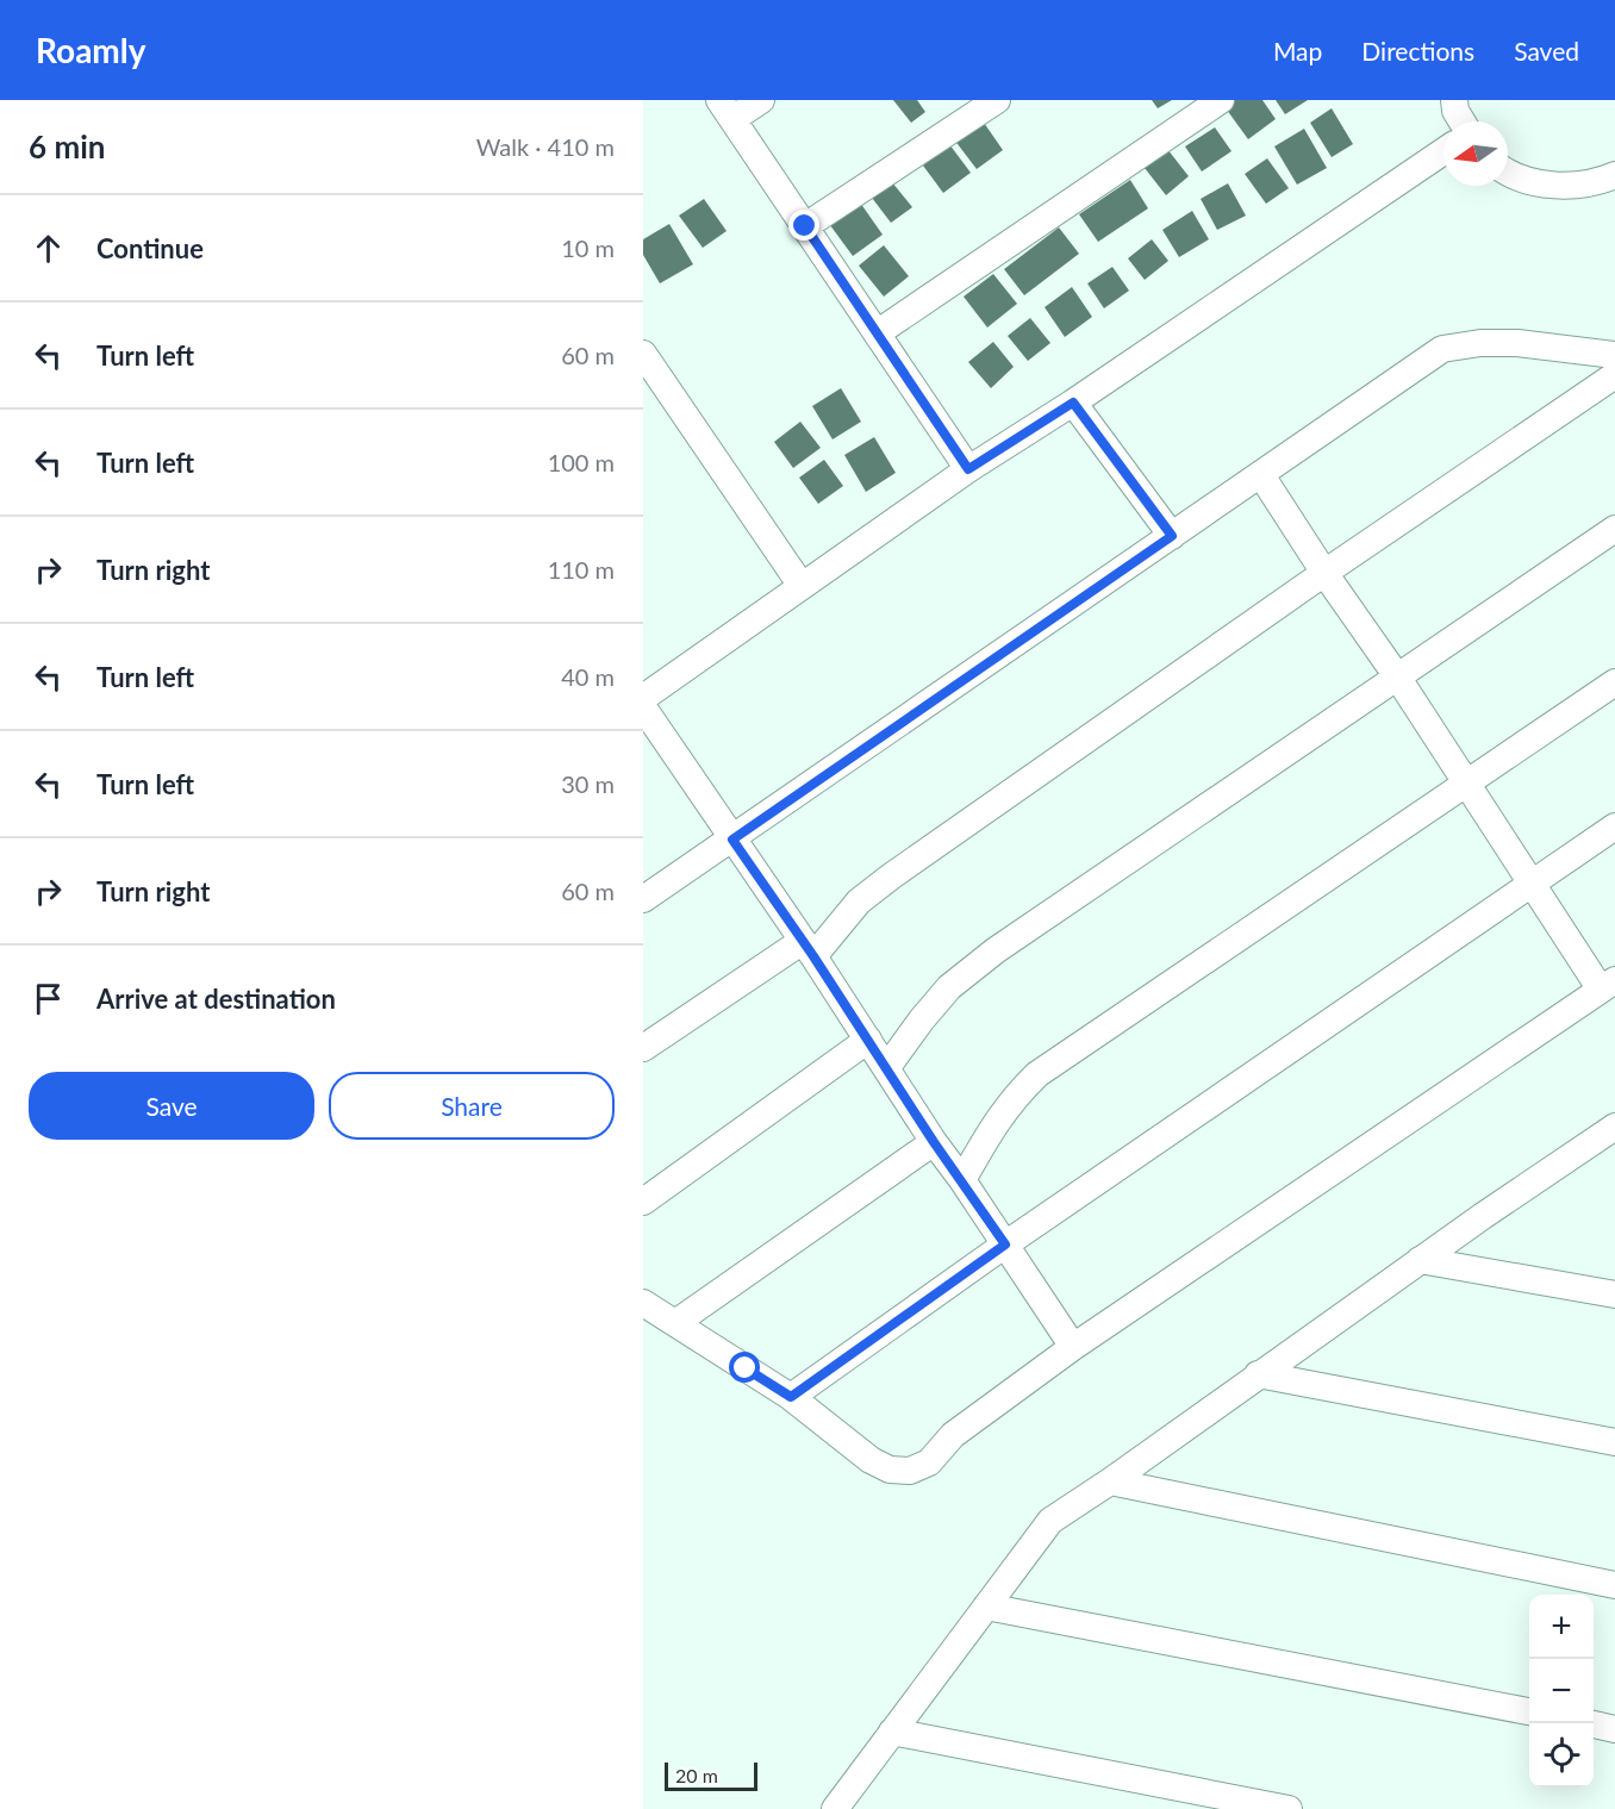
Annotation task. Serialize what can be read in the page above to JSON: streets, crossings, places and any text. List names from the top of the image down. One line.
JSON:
{"scale_bar":"20 m","north":"left","page":{"header":"Roamly","nav":["Map","Directions","Saved"],"heading":["6 min","Walk · 410 m"],"list":[["Continue","10 m"],["Turn left","60 m"],["Turn left","100 m"],["Turn right","110 m"],["Turn left","40 m"],["Turn left","30 m"],["Turn right","60 m"],"Arrive at destination"],"buttons":["Save","Share"],"map_buttons":["+","−"],"scale":"20 m"}}
